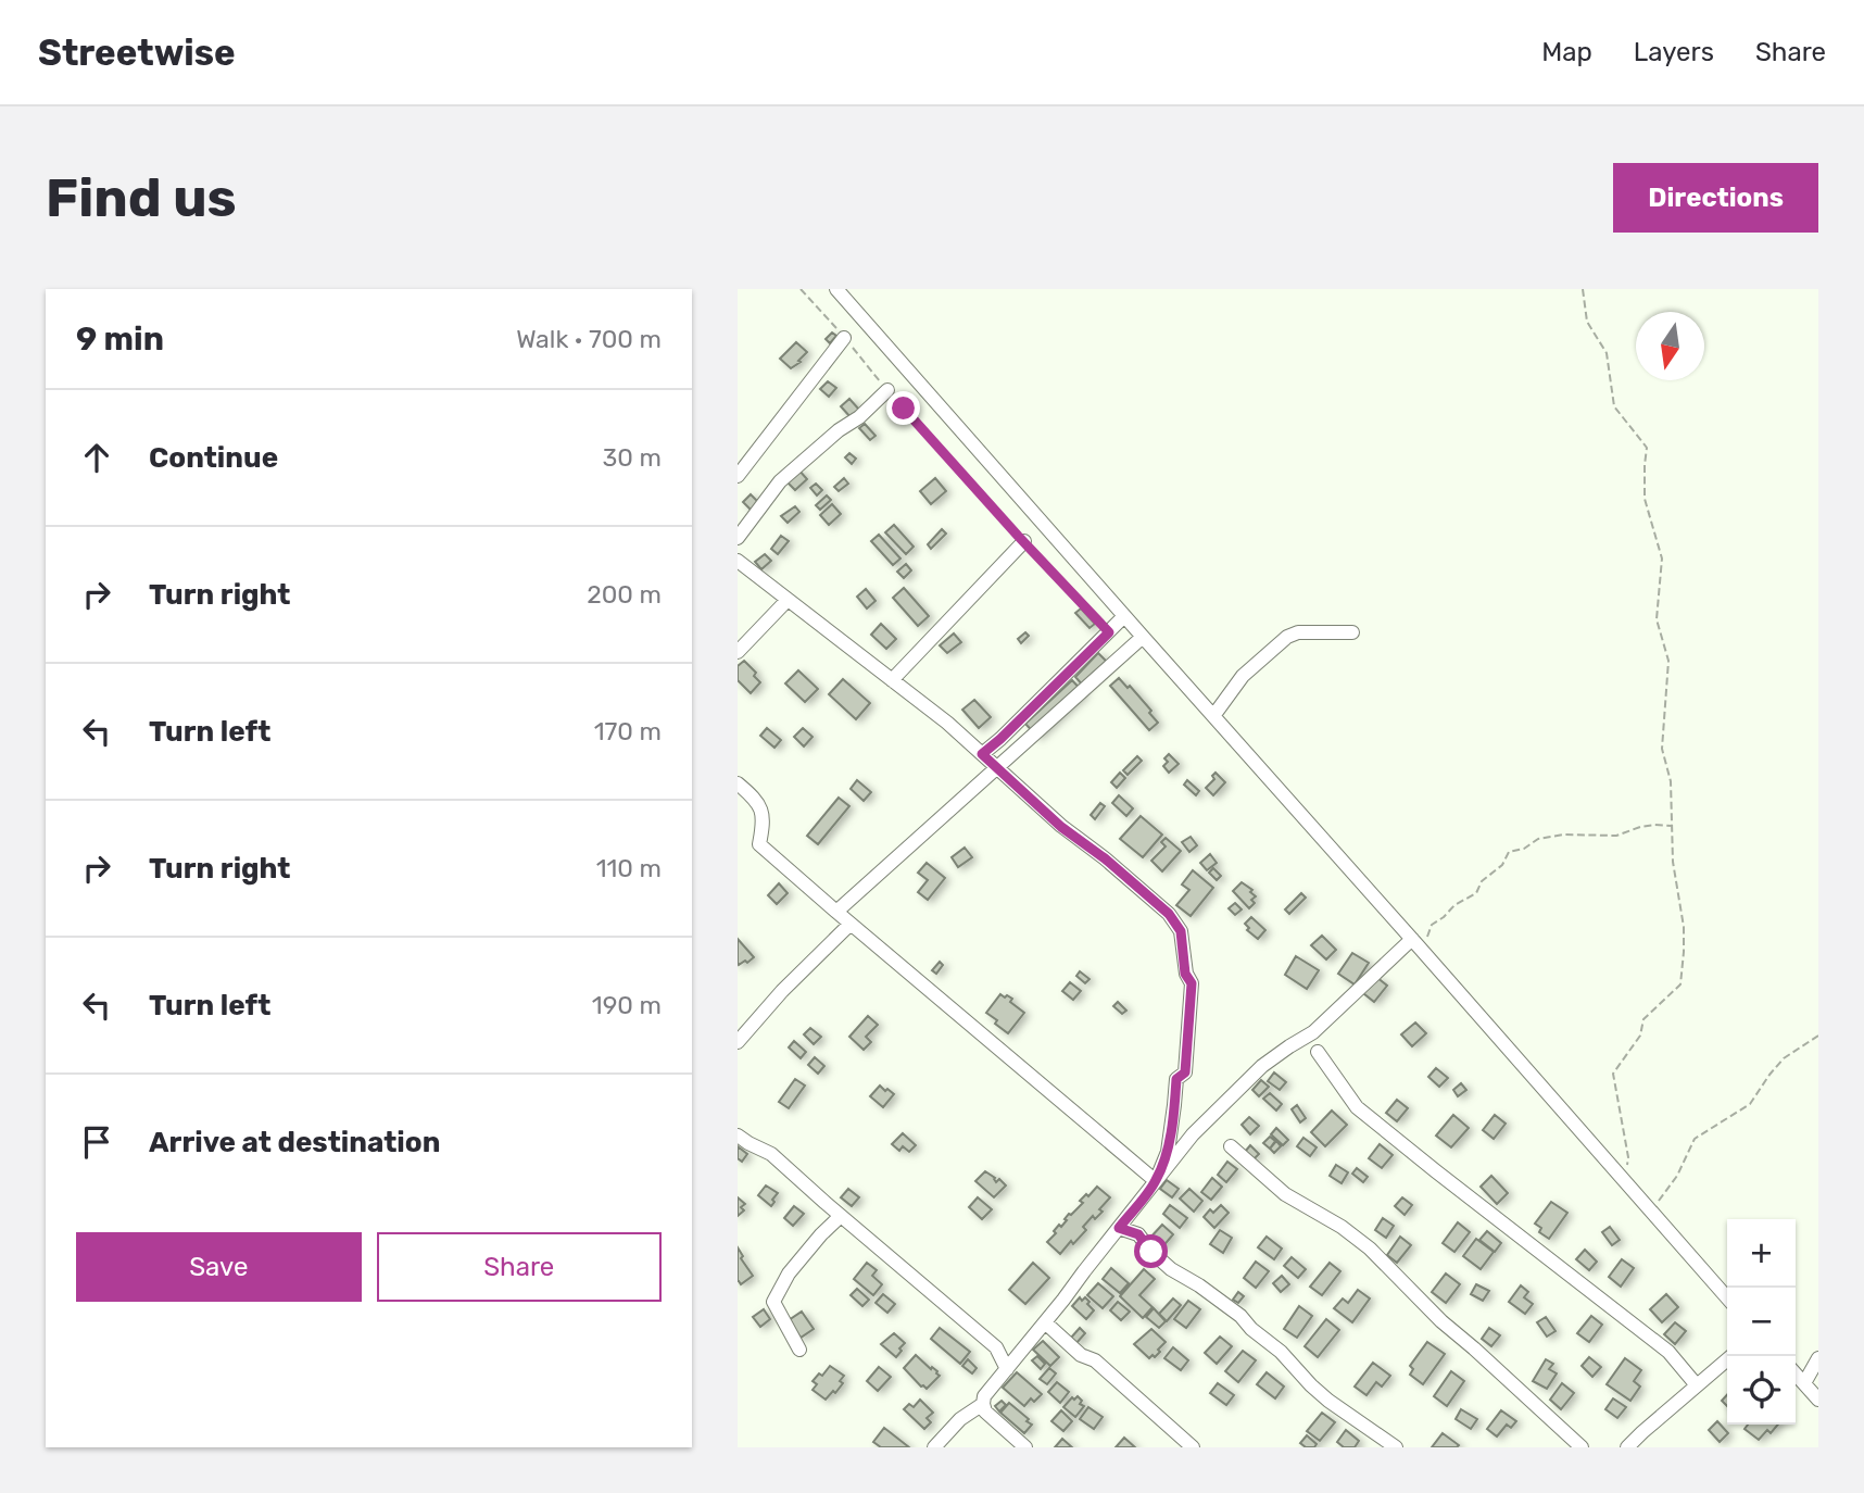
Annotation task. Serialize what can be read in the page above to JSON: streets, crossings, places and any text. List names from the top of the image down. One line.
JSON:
{"north":"bottom","page":{"header":"Streetwise","nav":["Map","Layers","Share"],"buttons":["Directions",["Save","Share"]],"title":"Find us","heading":["9 min","Walk · 700 m"],"list":[["Continue","30 m"],["Turn right","200 m"],["Turn left","170 m"],["Turn right","110 m"],["Turn left","190 m"],"Arrive at destination"],"map_buttons":["+","−"]}}
